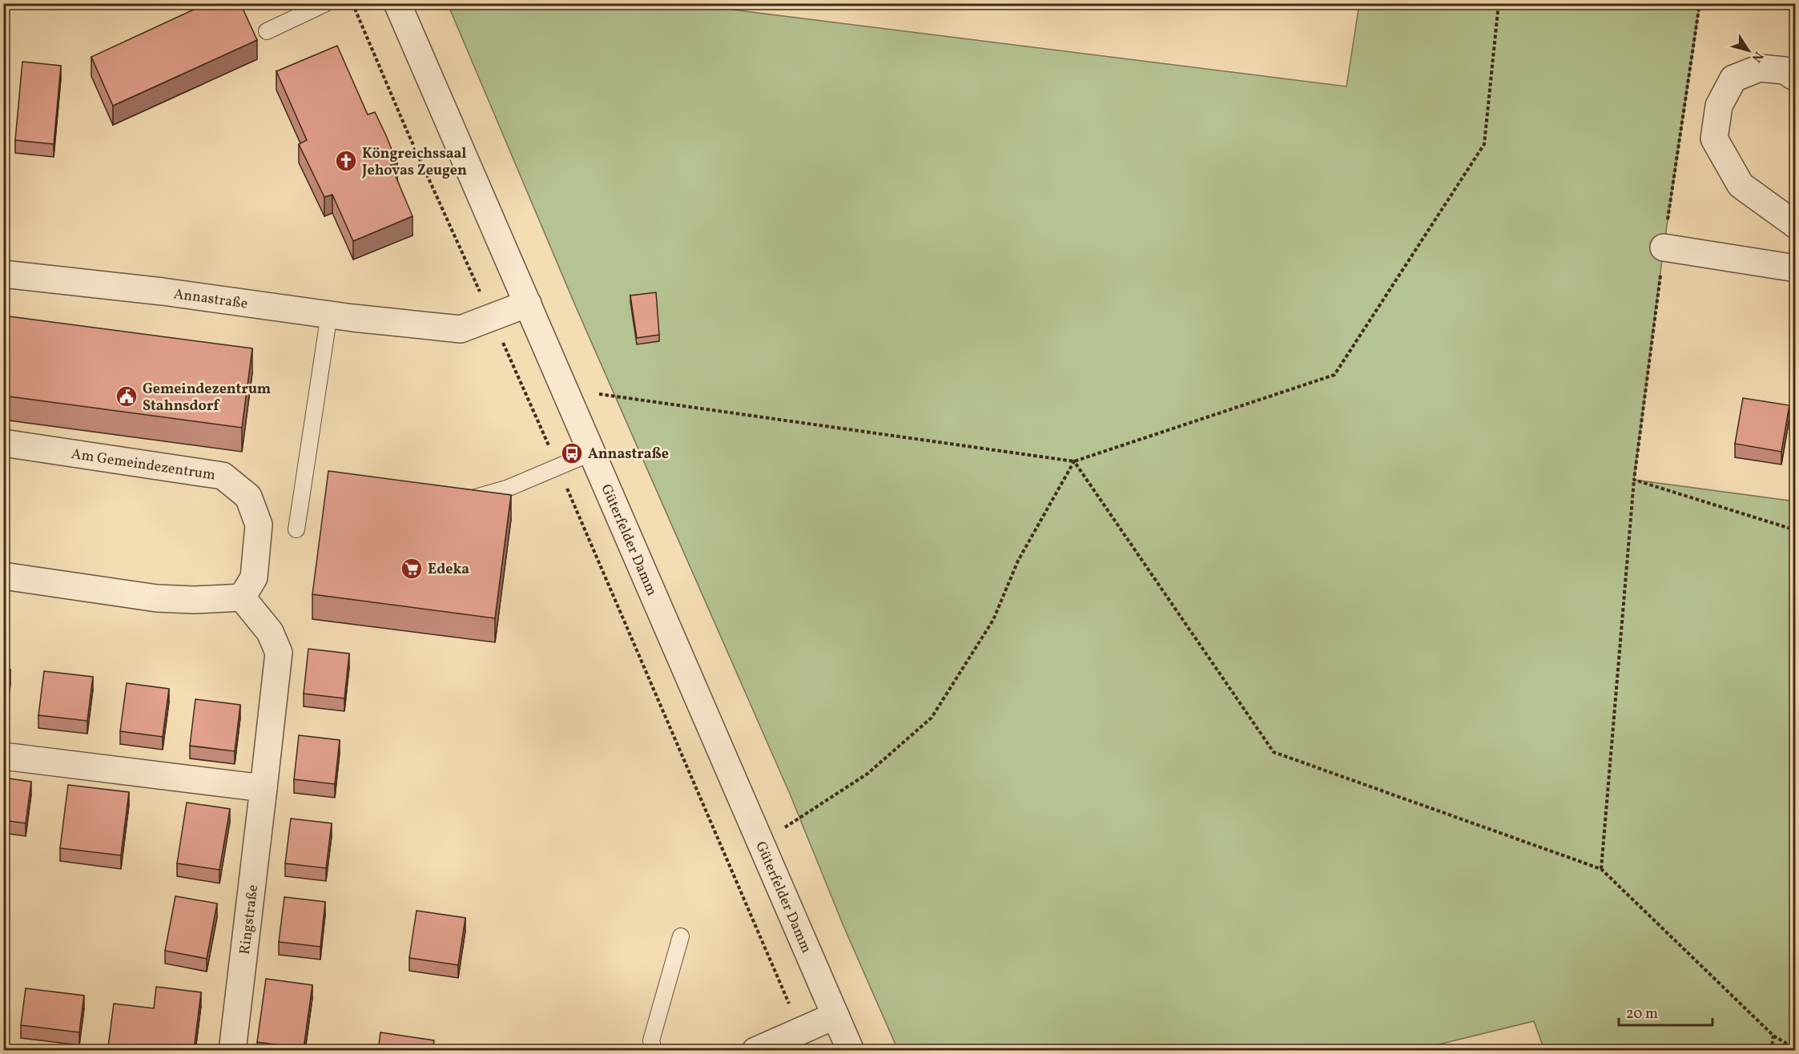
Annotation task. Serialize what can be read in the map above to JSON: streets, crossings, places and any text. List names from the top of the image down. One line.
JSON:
{"streets":{"street":["Annastraße","Am Gemeindezentrum","Güterfelder Damm","Ringstraße"]},"crossings":[["Annastraße","Güterfelder Damm"],["Am Gemeindezentrum","Ringstraße"]],"places":{"church":["Köngreichssaal Jehovas Zeugen"],"public building":["Gemeindezentrum Stahnsdorf"],"bus stop":["Annastraße"],"supermarket":["Edeka"]},"scale_bar":"20 m","north":"bottom right"}
